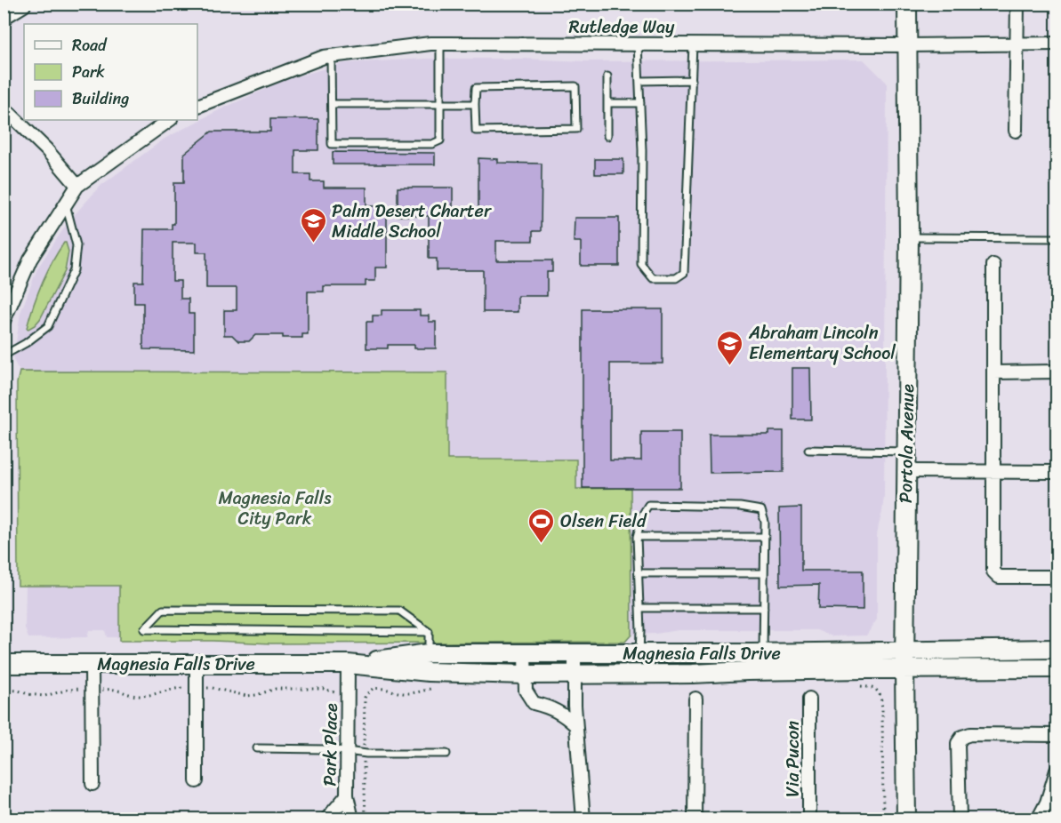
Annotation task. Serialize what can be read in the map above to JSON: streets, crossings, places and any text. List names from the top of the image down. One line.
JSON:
{"streets":{"street":["Rutledge Way","Portola Avenue","Magnesia Falls Drive","Park Place","Via Pucon"]},"crossings":[["Rutledge Way","Portola Avenue"],["Portola Avenue","Magnesia Falls Drive"],["Magnesia Falls Drive","Park Place"]],"parks":["Magnesia Falls City Park"],"places":{"school or university":["Palm Desert Charter Middle School","Abraham Lincoln Elementary School"],"sports":["Olsen Field"]},"legend":["Road","Park","Building"]}
